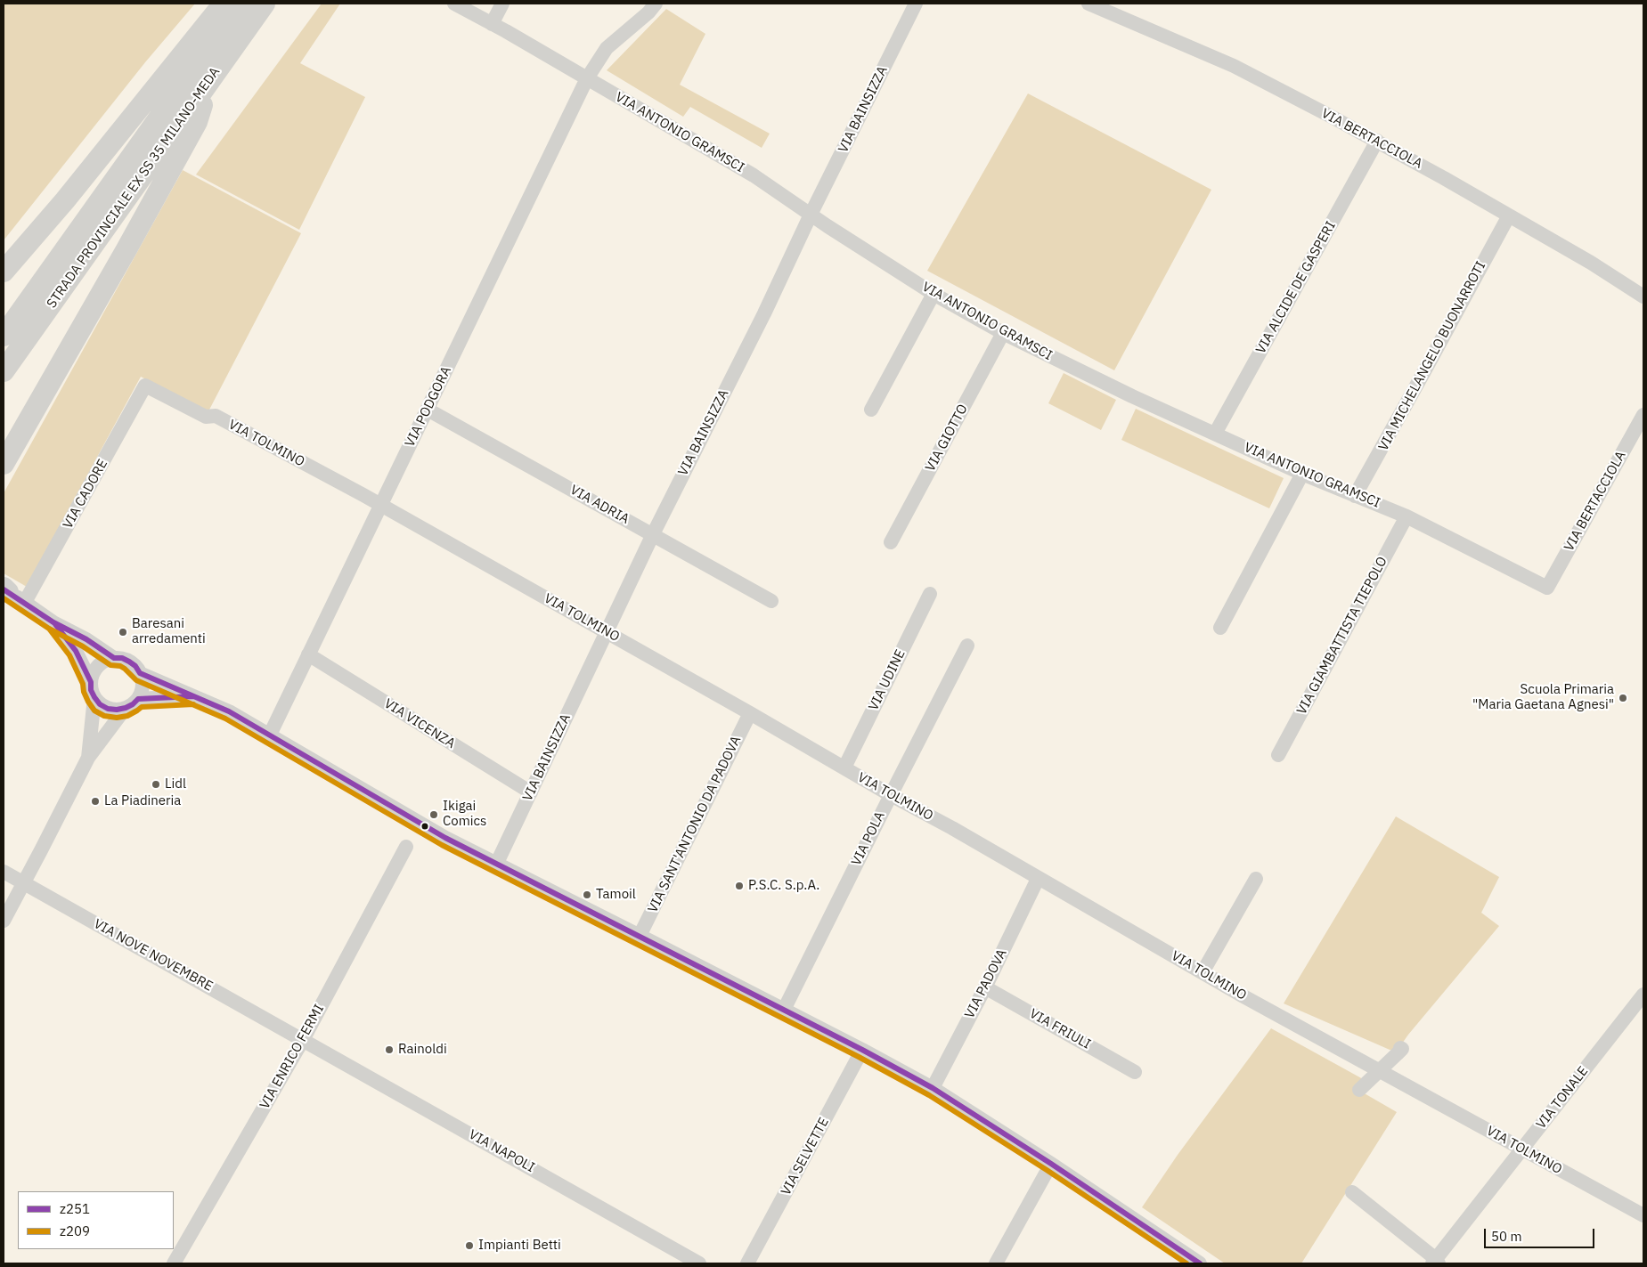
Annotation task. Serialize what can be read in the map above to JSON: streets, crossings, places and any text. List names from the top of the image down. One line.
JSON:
{"streets":{"highway":["STRADA PROVINCIALE EX SS 35 MILANO-MEDA"],"street":["VIA BAINSIZZA","VIA ANTONIO GRAMSCI","VIA BERTACCIOLA","VIA ALCIDE DE GASPERI","VIA MICHELANGELO BUONARROTI","VIA PODGORA","VIA GIOTTO","VIA TOLMINO","VIA CADORE","VIA ADRIA","VIA GIAMBATTISTA TIEPOLO","VIA UDINE","VIA VICENZA","VIA SANT'ANTONIO DA PADOVA","VIA POLA","VIA NOVE NOVEMBRE","VIA PADOVA","VIA FRIULI","VIA ENRICO FERMI","VIA TONALE","VIA NAPOLI","VIA SELVETTE"]},"crossings":[["VIA BAINSIZZA","VIA ANTONIO GRAMSCI"],["VIA BAINSIZZA","VIA TOLMINO"],["VIA BAINSIZZA","VIA ADRIA"],["VIA BAINSIZZA","VIA VICENZA"],["VIA ANTONIO GRAMSCI","VIA BERTACCIOLA"],["VIA ANTONIO GRAMSCI","VIA ALCIDE DE GASPERI"],["VIA ANTONIO GRAMSCI","VIA MICHELANGELO BUONARROTI"],["VIA ANTONIO GRAMSCI","VIA PODGORA"],["VIA ANTONIO GRAMSCI","VIA GIOTTO"],["VIA ANTONIO GRAMSCI","VIA GIAMBATTISTA TIEPOLO"],["VIA BERTACCIOLA","VIA ALCIDE DE GASPERI"],["VIA BERTACCIOLA","VIA MICHELANGELO BUONARROTI"],["VIA PODGORA","VIA TOLMINO"],["VIA PODGORA","VIA ADRIA"],["VIA PODGORA","VIA VICENZA"],["VIA TOLMINO","VIA CADORE"],["VIA TOLMINO","VIA UDINE"],["VIA TOLMINO","VIA SANT'ANTONIO DA PADOVA"],["VIA TOLMINO","VIA POLA"],["VIA TOLMINO","VIA PADOVA"],["VIA TOLMINO","VIA TONALE"],["VIA NOVE NOVEMBRE","VIA ENRICO FERMI"],["VIA NOVE NOVEMBRE","VIA NAPOLI"],["VIA PADOVA","VIA FRIULI"],["VIA ENRICO FERMI","VIA NAPOLI"]],"places":["Baresani arredamenti","Scuola Primaria \"Maria Gaetana Agnesi\"","Lidl","La Piadineria","Ikigai Comics","P.S.C. S.p.A.","Tamoil","Rainoldi","Impianti Betti"],"lines":["transit line z251","transit line z209"],"legend":["z251","z209"],"scale_bar":"50 m"}
